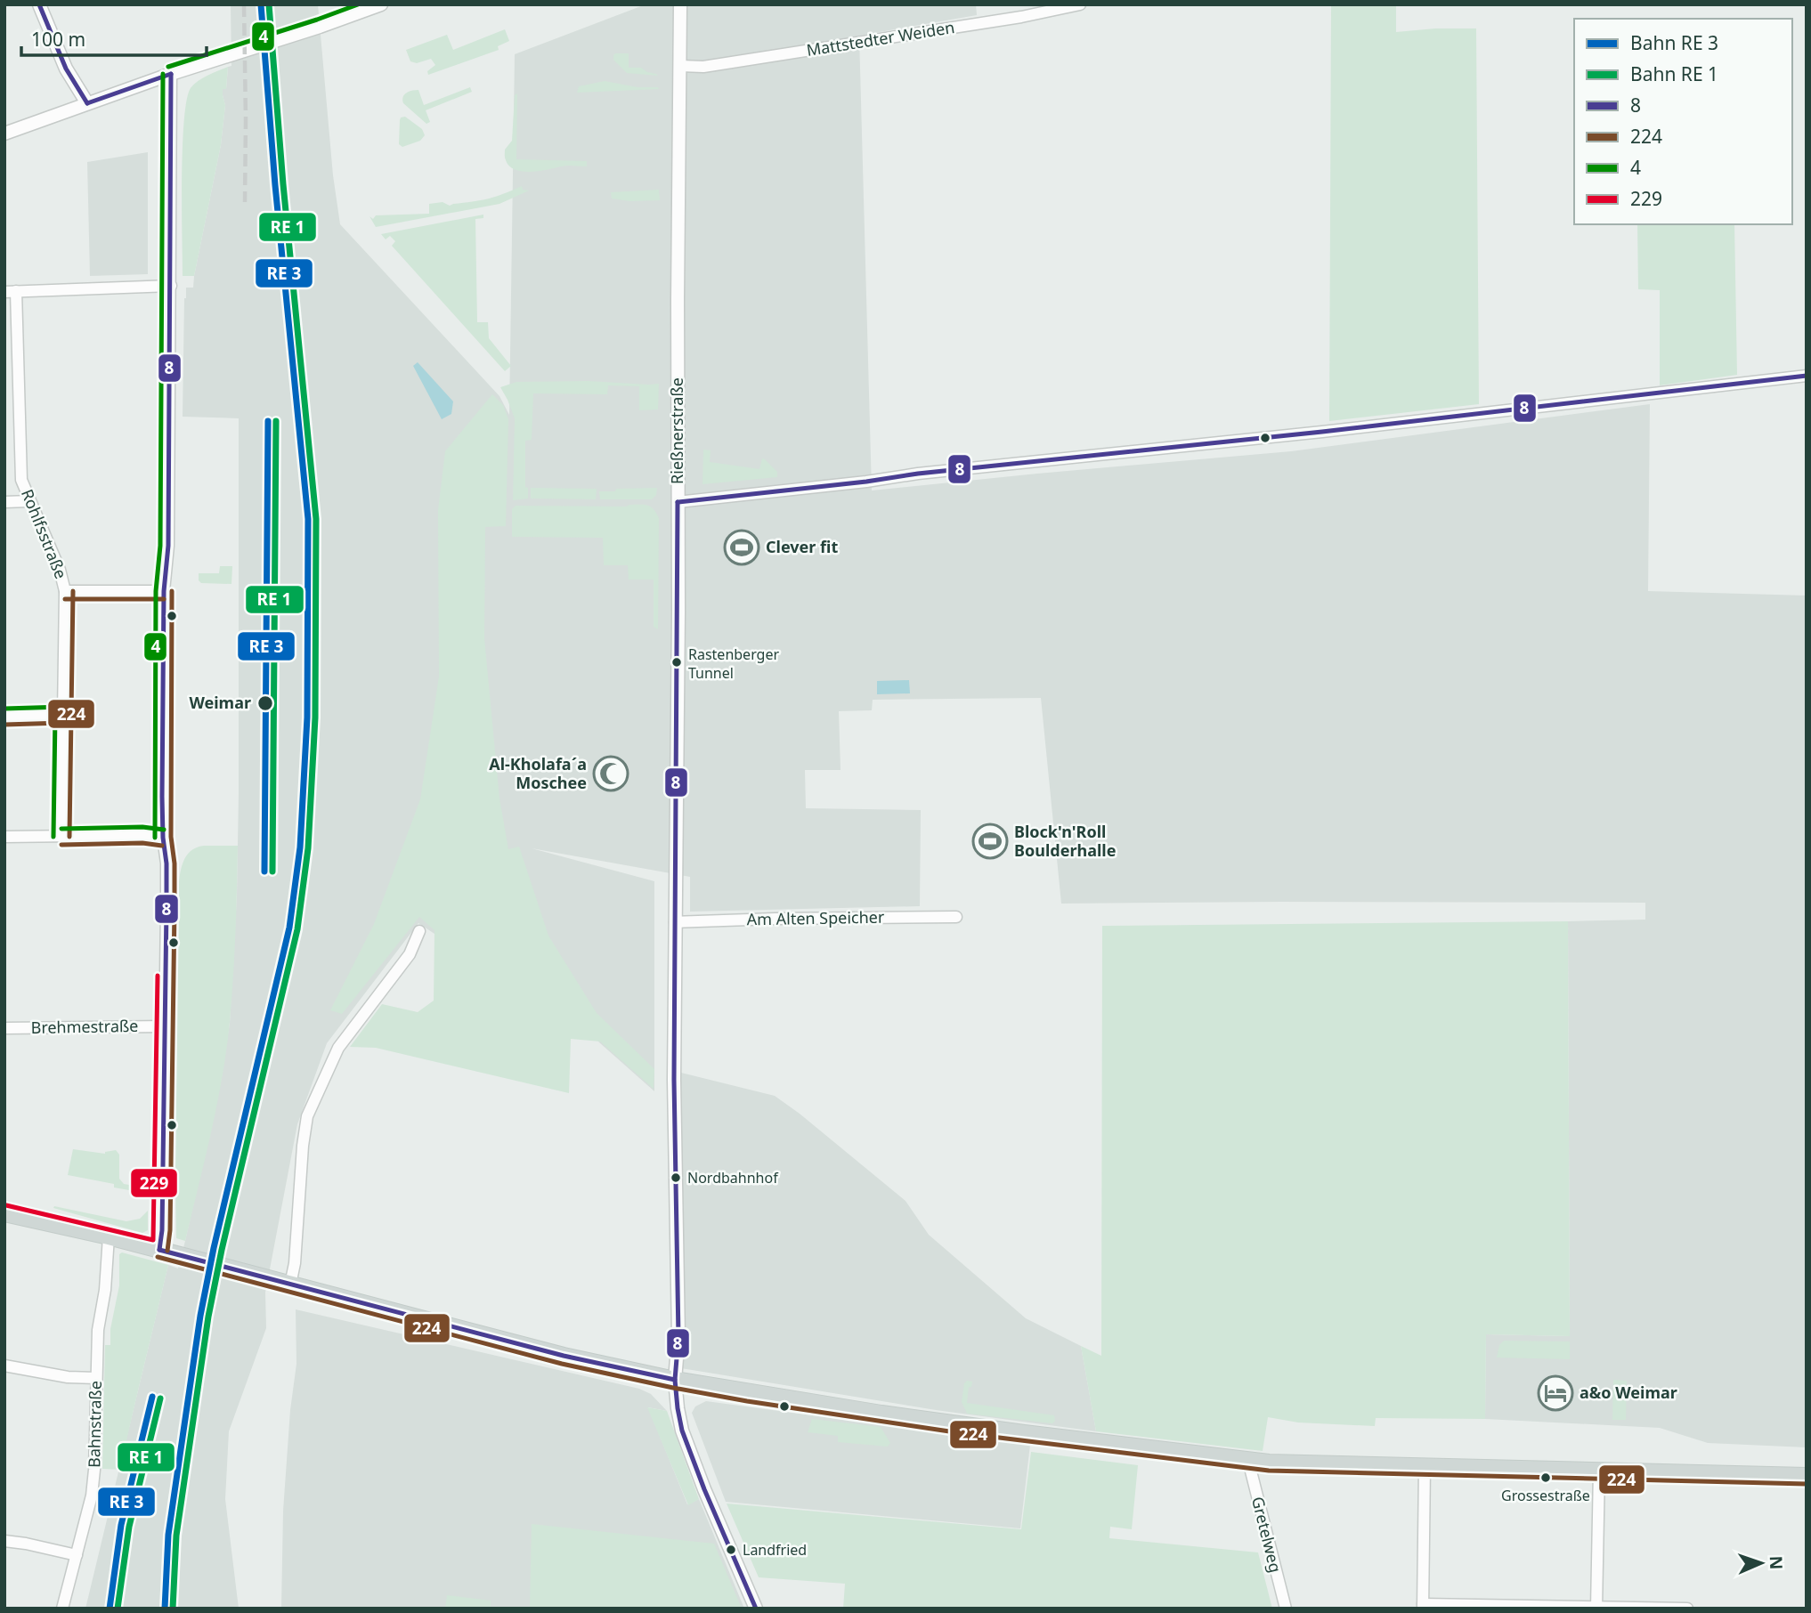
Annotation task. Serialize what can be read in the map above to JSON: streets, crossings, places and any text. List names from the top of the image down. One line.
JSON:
{"streets":{"street":["Mattstedter Weiden","Rießnerstraße","Rohlfsstraße","Am Alten Speicher","Brehmestraße","Bahnstraße","Gretelweg"]},"crossings":[["Mattstedter Weiden","Rießnerstraße"],["Rießnerstraße","Am Alten Speicher"]],"places":{"sports":["Clever fit","Block'n'Roll Boulderhalle"],"other":["Rastenberger Tunnel","Weimar","Nordbahnhof","Grossestraße","Landfried"],"mosque":["Al-Kholafa´a Moschee"],"hotel":["a&o Weimar"]},"lines":["transit line 8","transit line 4","transit line 224","transit line 229"],"legend":["Bahn RE 3","Bahn RE 1","8","224","4","229"],"scale_bar":"100 m","north":"right"}
